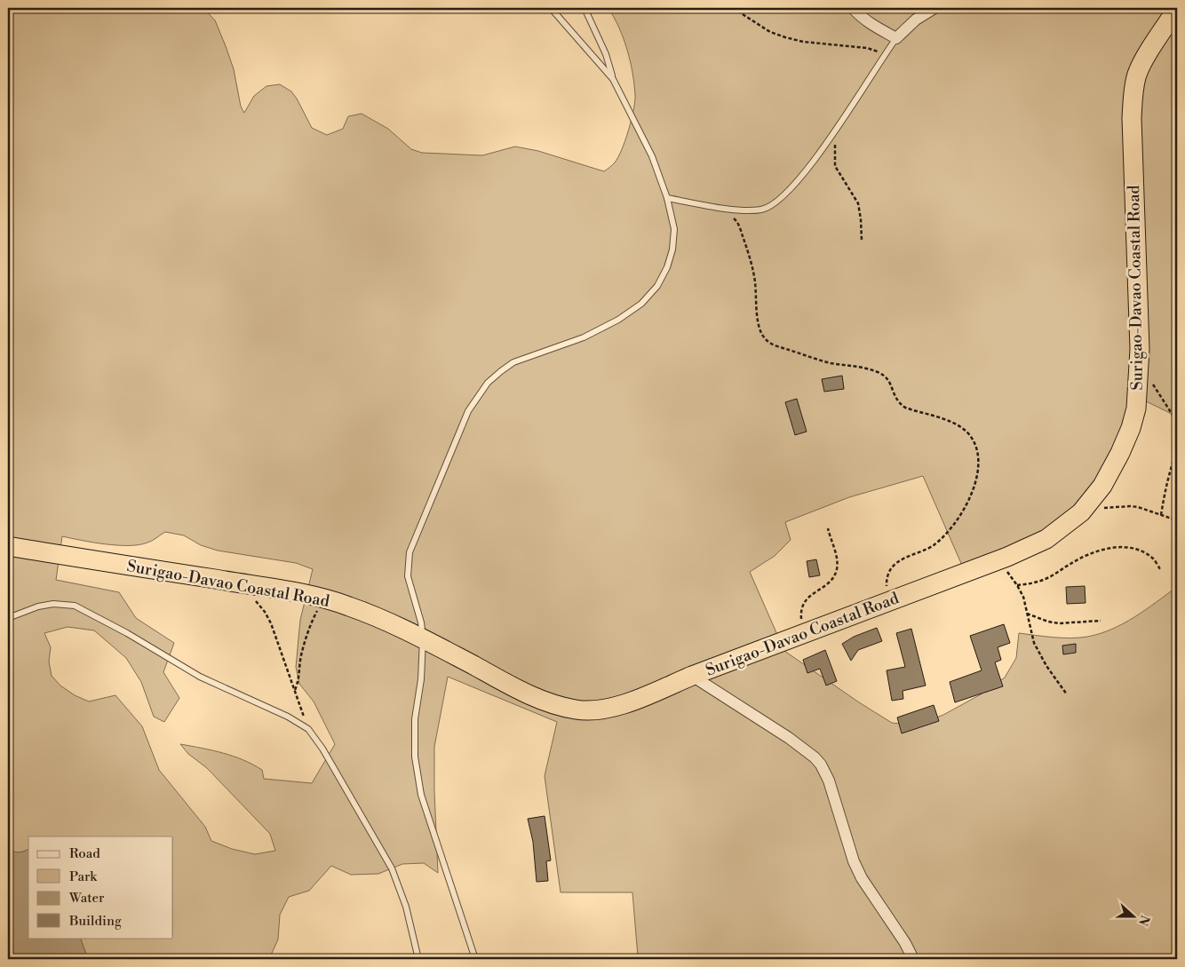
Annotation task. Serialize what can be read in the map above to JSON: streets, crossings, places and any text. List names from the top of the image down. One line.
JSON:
{"streets":{"highway":["Surigao-Davao Coastal Road"]},"legend":["Road","Park","Water","Building"],"north":"right"}
